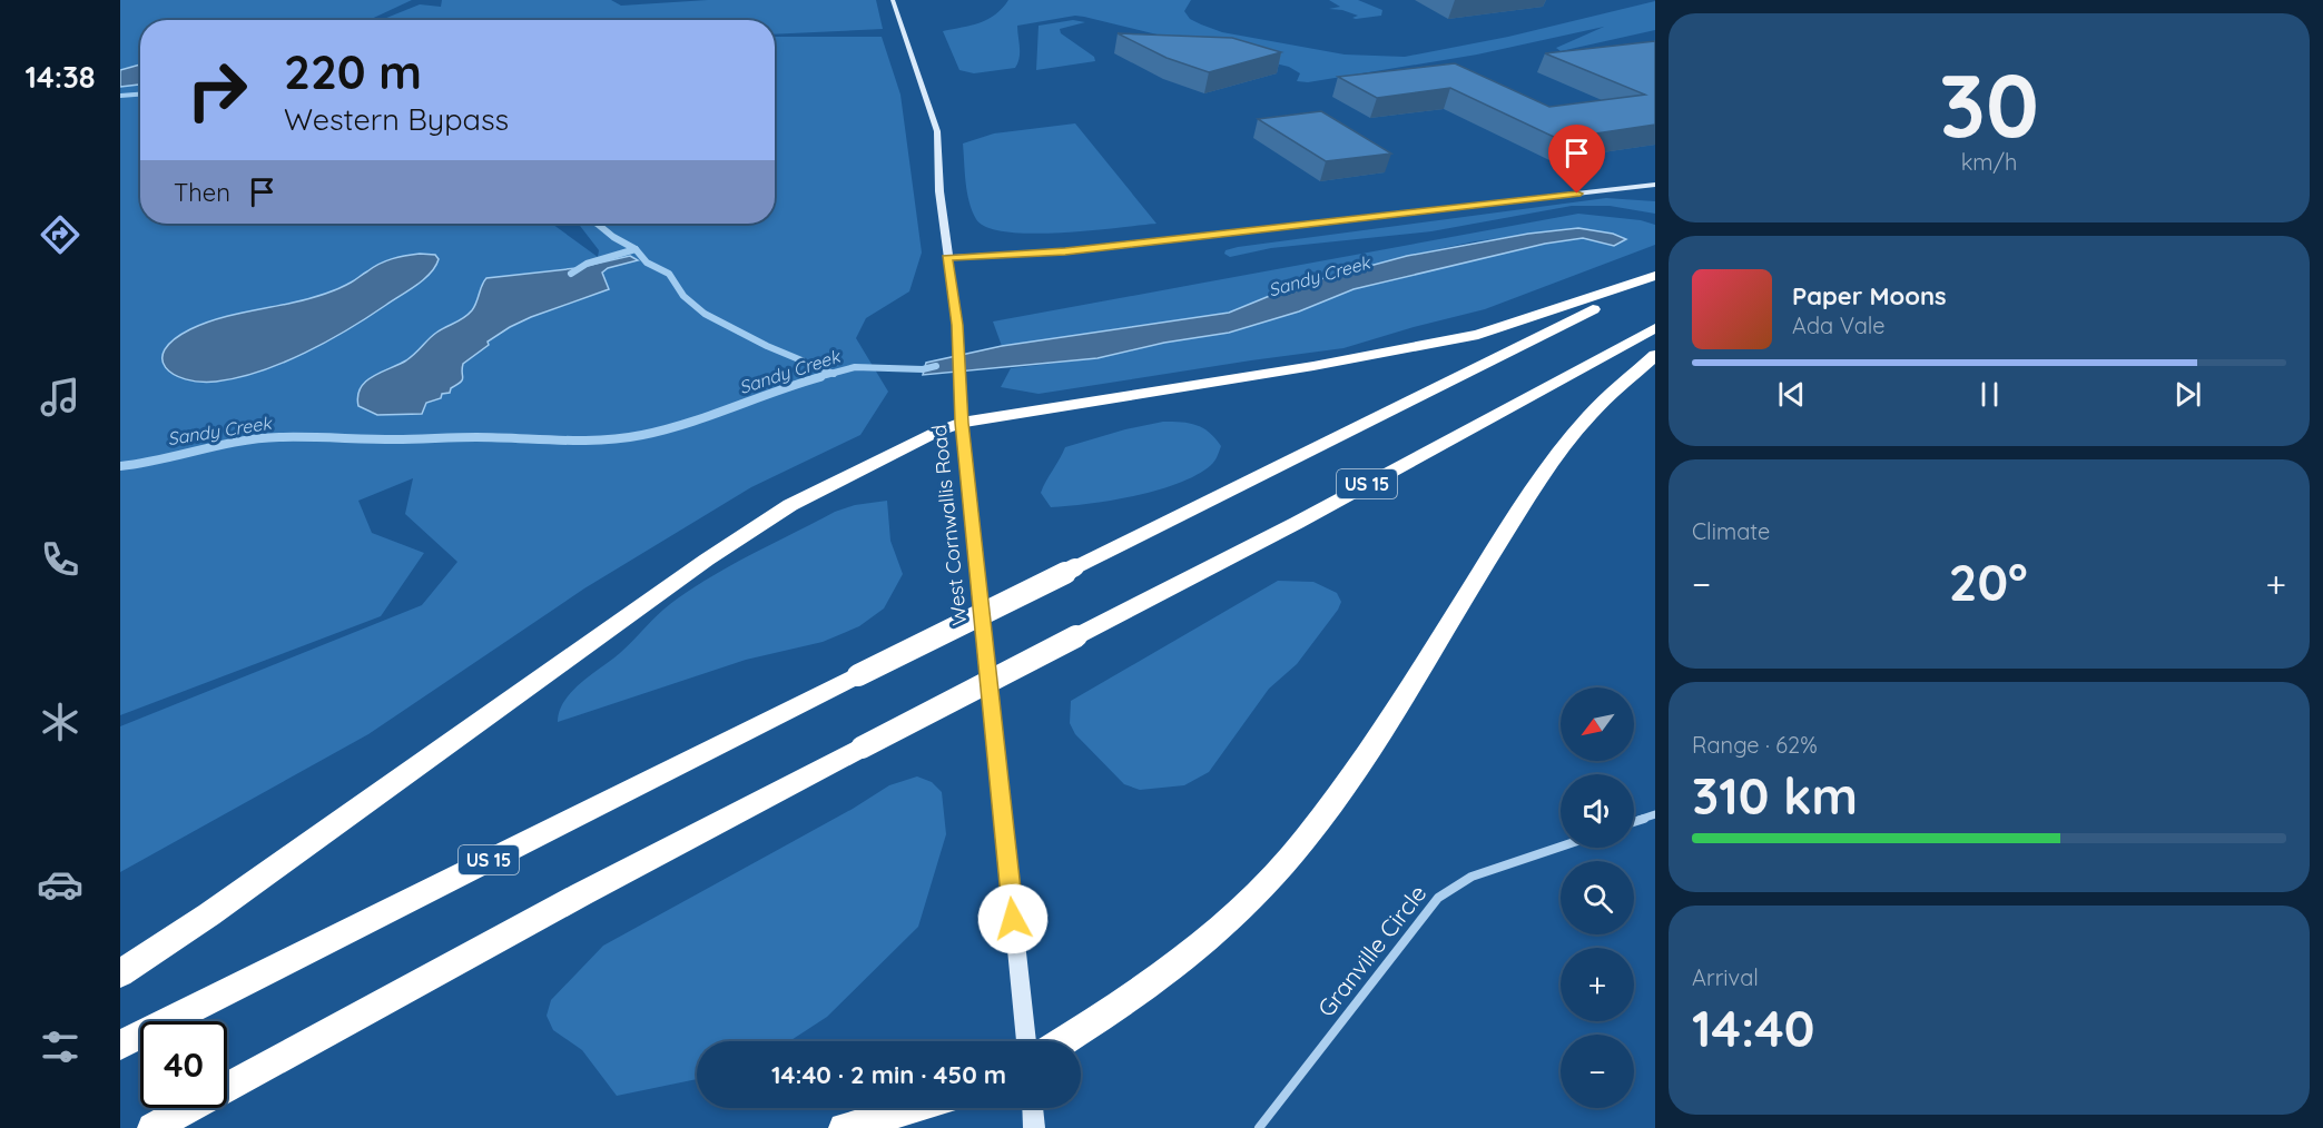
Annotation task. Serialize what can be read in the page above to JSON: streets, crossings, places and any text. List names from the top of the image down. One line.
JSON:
{"streets":{"highway":["US 15"],"street":["West Cornwallis Road","Granville Circle"]},"water":["Sandy Creek"],"north":"bottom left","page":{"tabs":"14:38","tile":[["30","km/h"],"Climate",["Range · 62%","310 km"],["Arrival","14:40"]],"turn":["220 m","Western Bypass"],"then":"Then","song":["Paper Moons","Ada Vale"],"heat":["−","20°","+"],"map_buttons":["+","−"],"limit":"40","trip":"14:40 · 2 min · 450 m"}}
